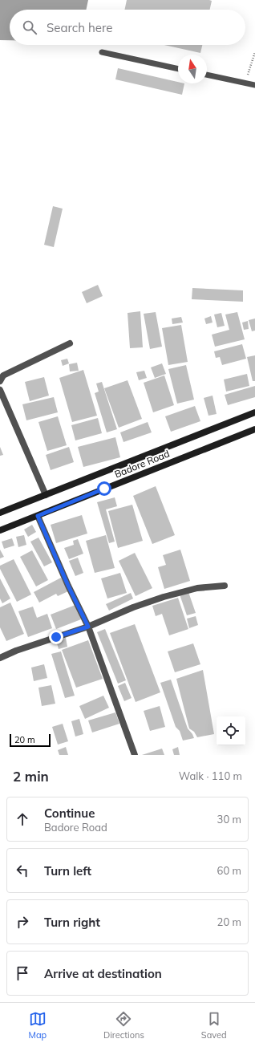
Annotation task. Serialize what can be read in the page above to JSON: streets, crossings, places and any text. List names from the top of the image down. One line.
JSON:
{"streets":{"main road":["Badore Road"]},"scale_bar":"20 m","north":"top","page":{"search":"Search here","scale":"20 m","heading":["2 min","Walk · 110 m"],"list":[["Continue","Badore Road","30 m"],["Turn left","60 m"],["Turn right","20 m"],"Arrive at destination"],"nav":["Map","Directions","Saved"]}}
